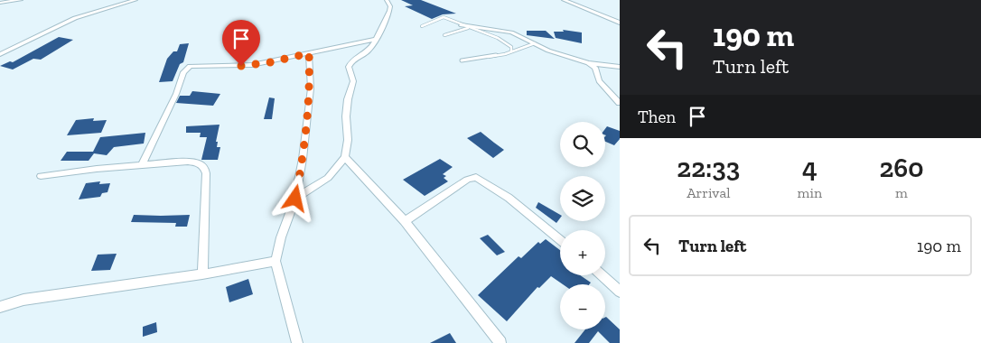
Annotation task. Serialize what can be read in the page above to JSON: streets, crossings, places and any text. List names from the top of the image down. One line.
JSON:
{"page":{"turn":["190 m","Turn left"],"then":"Then","map_buttons":["+","−"],"eta":["22:33","Arrival","4","min","260","m"],"list":[{"name":"Turn left","value":"190 m"}]}}
